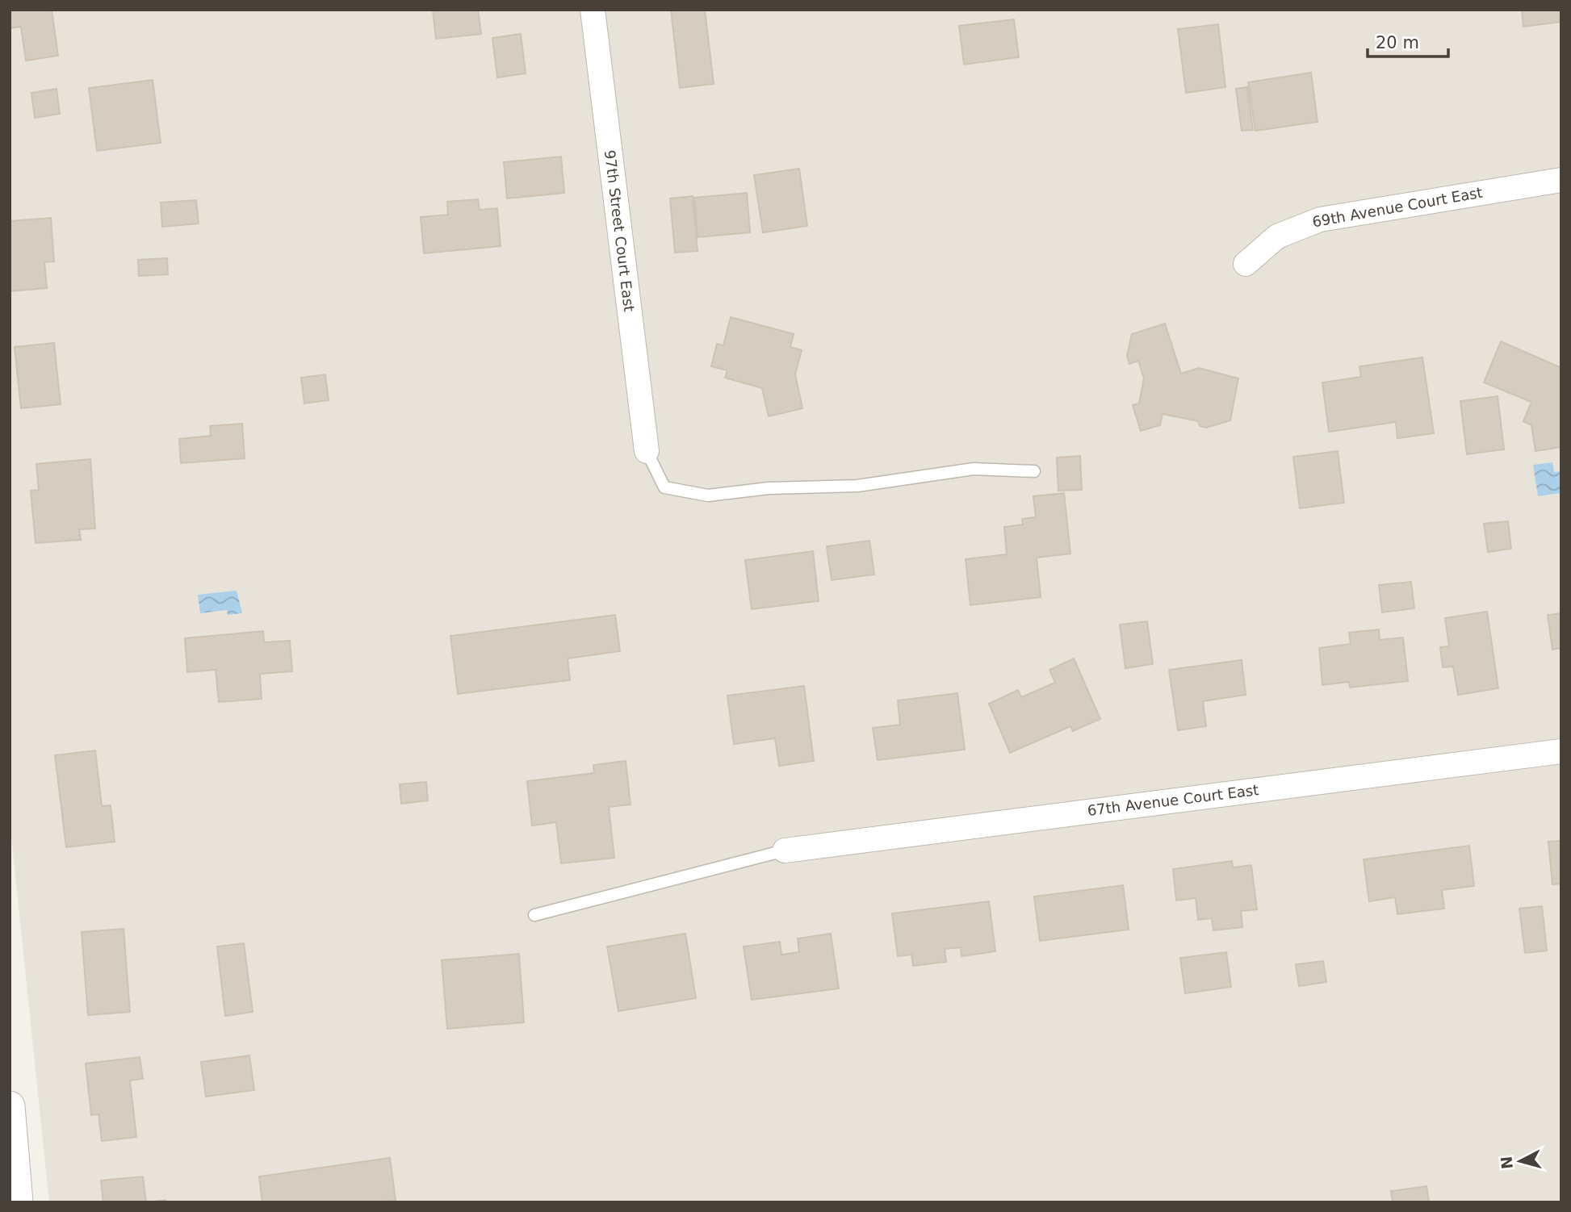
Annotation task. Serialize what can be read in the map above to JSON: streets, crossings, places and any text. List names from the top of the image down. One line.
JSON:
{"streets":{"street":["69th Avenue Court East","97th Street Court East","67th Avenue Court East"]},"scale_bar":"20 m","north":"left"}
